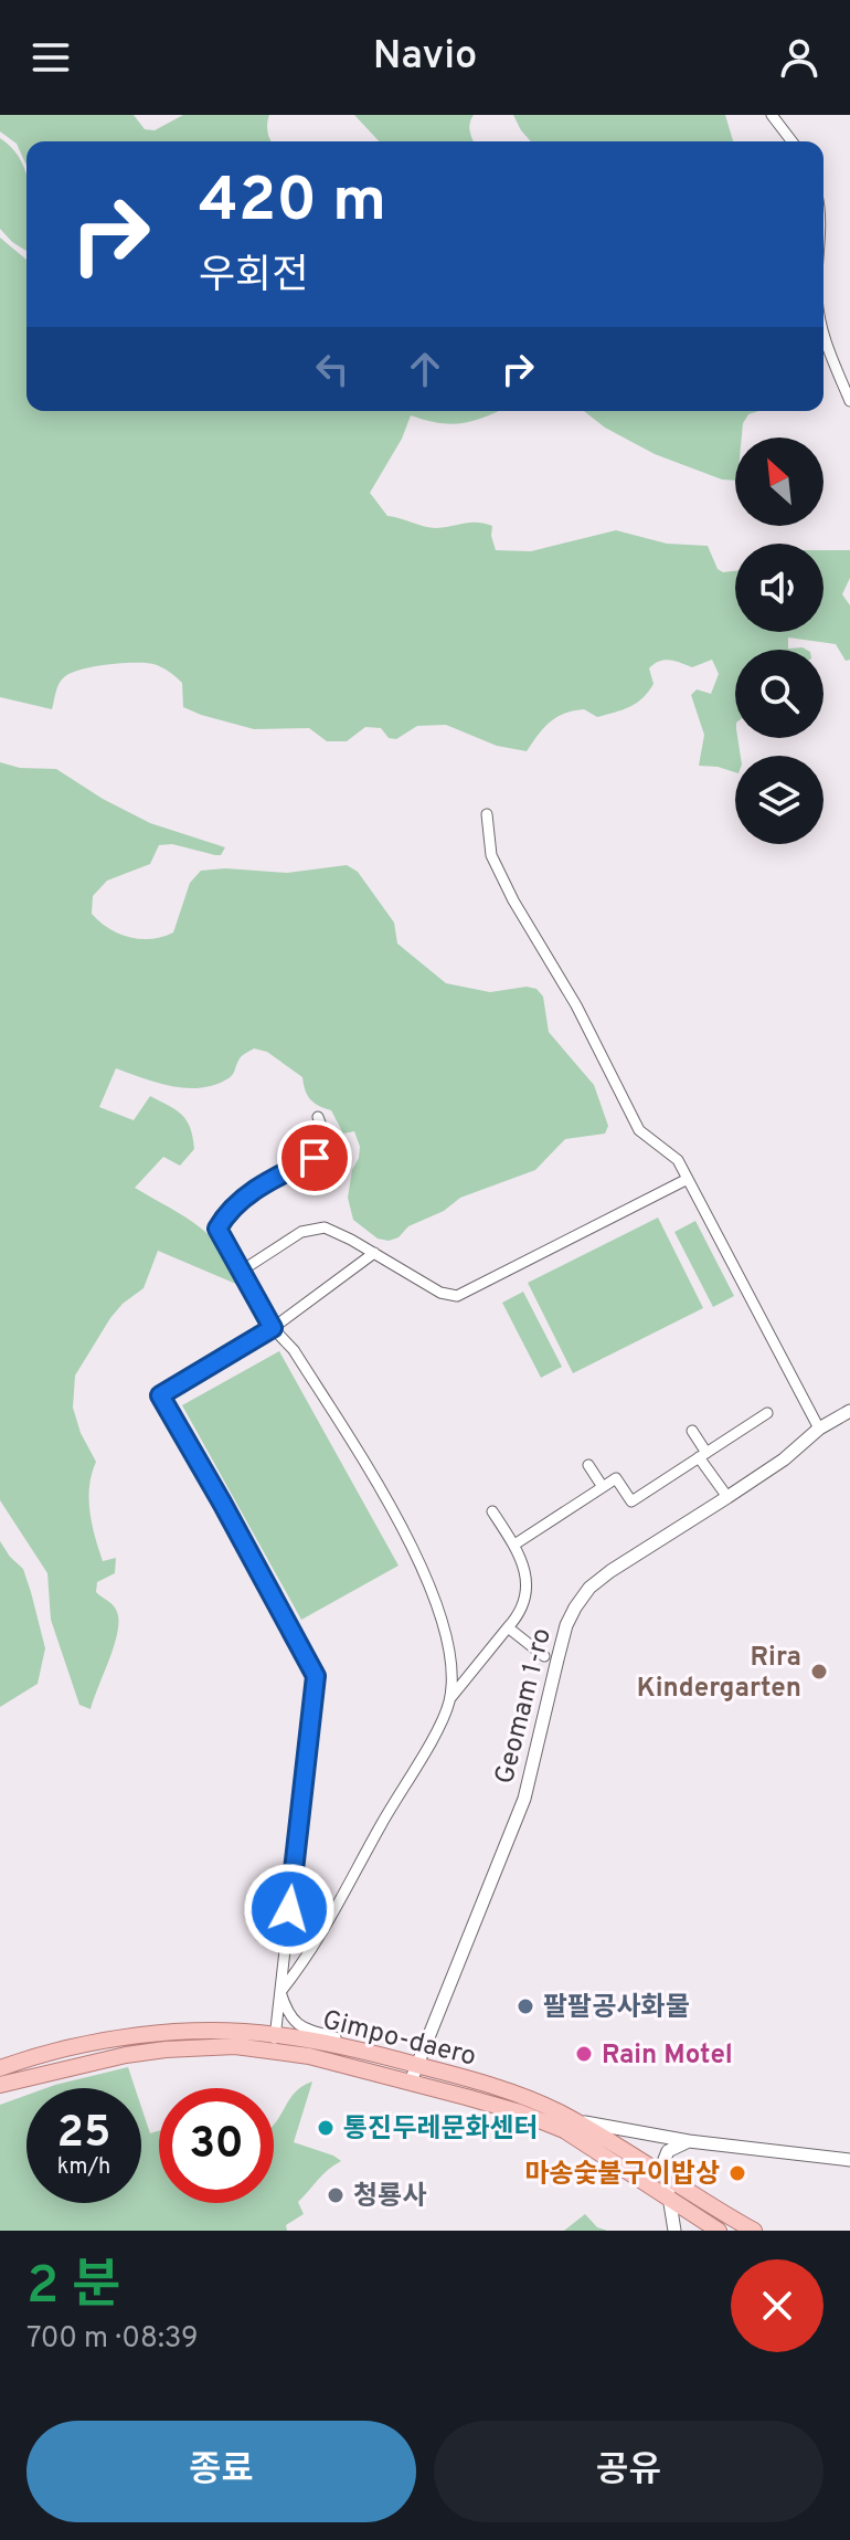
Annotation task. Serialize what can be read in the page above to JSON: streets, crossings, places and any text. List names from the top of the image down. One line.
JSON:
{"streets":{"main road":["Gimpo-daero"],"street":["Geomam 1-ro"]},"crossings":[["Geomam 1-ro","Gimpo-daero"]],"places":["Rira Kindergarten","팔팔공사화물","Rain Motel","통진두레문화센터","마송숯불구이밥상","청룡사"],"north":"top left","page":{"header":"Navio","turn":["420 m","우회전"],"speed":"25 km/h","limit":"30","heading":["2 분","700 m · 08:39"],"buttons":["종료","공유"]}}
